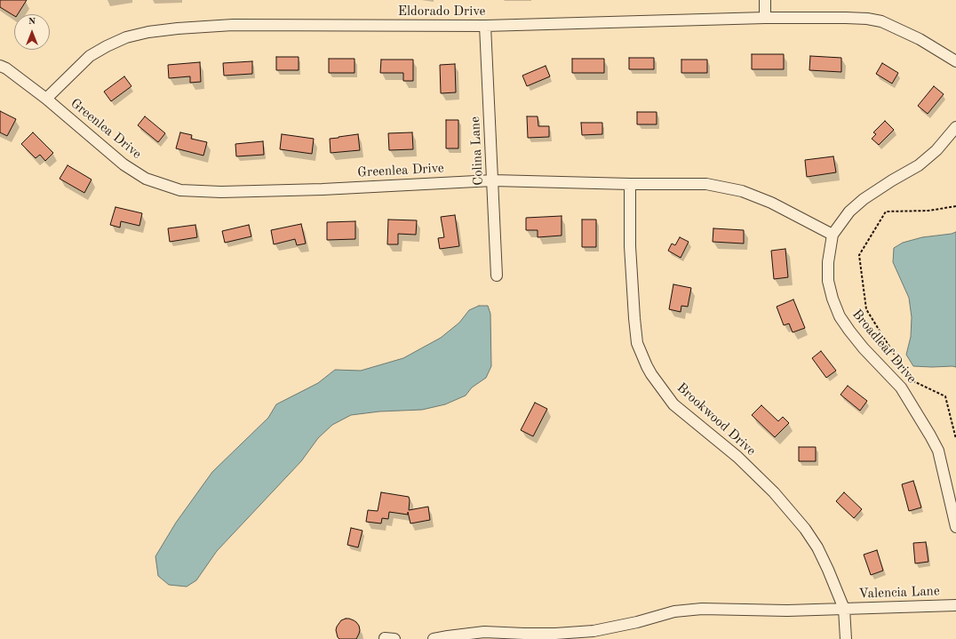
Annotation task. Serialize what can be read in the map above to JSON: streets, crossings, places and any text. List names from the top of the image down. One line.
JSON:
{"streets":{"street":["Eldorado Drive","Greenlea Drive","Colina Lane","Broadleaf Drive","Brookwood Drive","Valencia Lane"]},"crossings":[["Eldorado Drive","Greenlea Drive"],["Eldorado Drive","Colina Lane"],["Greenlea Drive","Colina Lane"],["Greenlea Drive","Broadleaf Drive"],["Greenlea Drive","Brookwood Drive"],["Brookwood Drive","Valencia Lane"]],"north":"top"}
